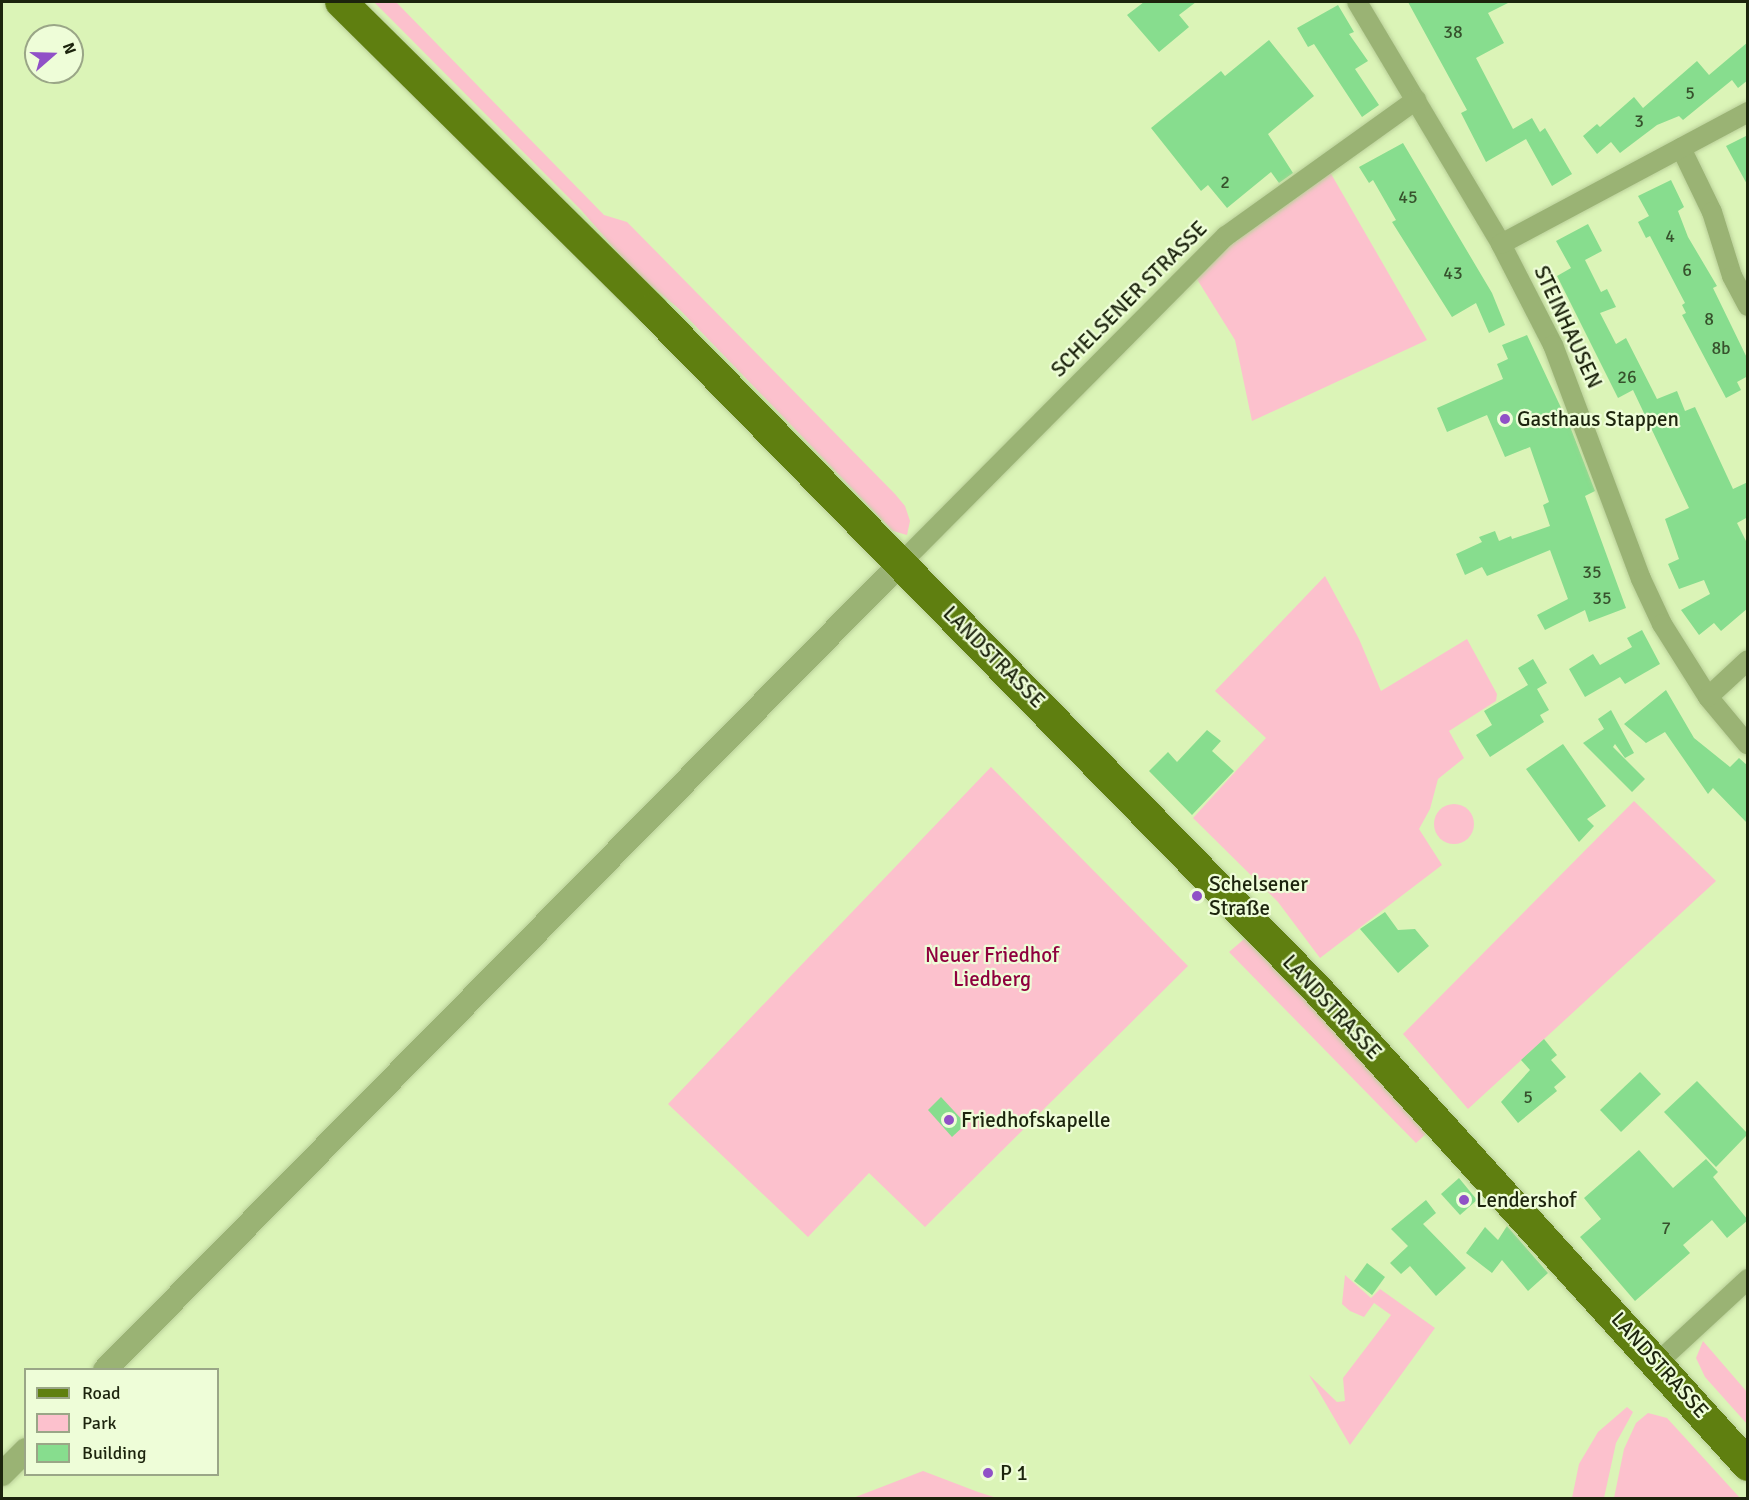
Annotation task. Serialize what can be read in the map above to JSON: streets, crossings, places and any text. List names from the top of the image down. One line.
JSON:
{"streets":{"main road":["LANDSTRASSE"],"street":["SCHELSENER STRASSE","STEINHAUSEN"]},"crossings":[["SCHELSENER STRASSE","STEINHAUSEN"],["SCHELSENER STRASSE","LANDSTRASSE"]],"parks":["Neuer Friedhof Liedberg"],"places":["Gasthaus Stappen","Schelsener Straße","Friedhofskapelle","Lendershof","P 1"],"house_numbers":["38","5","3","2","45","4","6","43","8","8b","26","35","35","5","7"],"legend":["Road","Park","Building"],"north":"right"}
